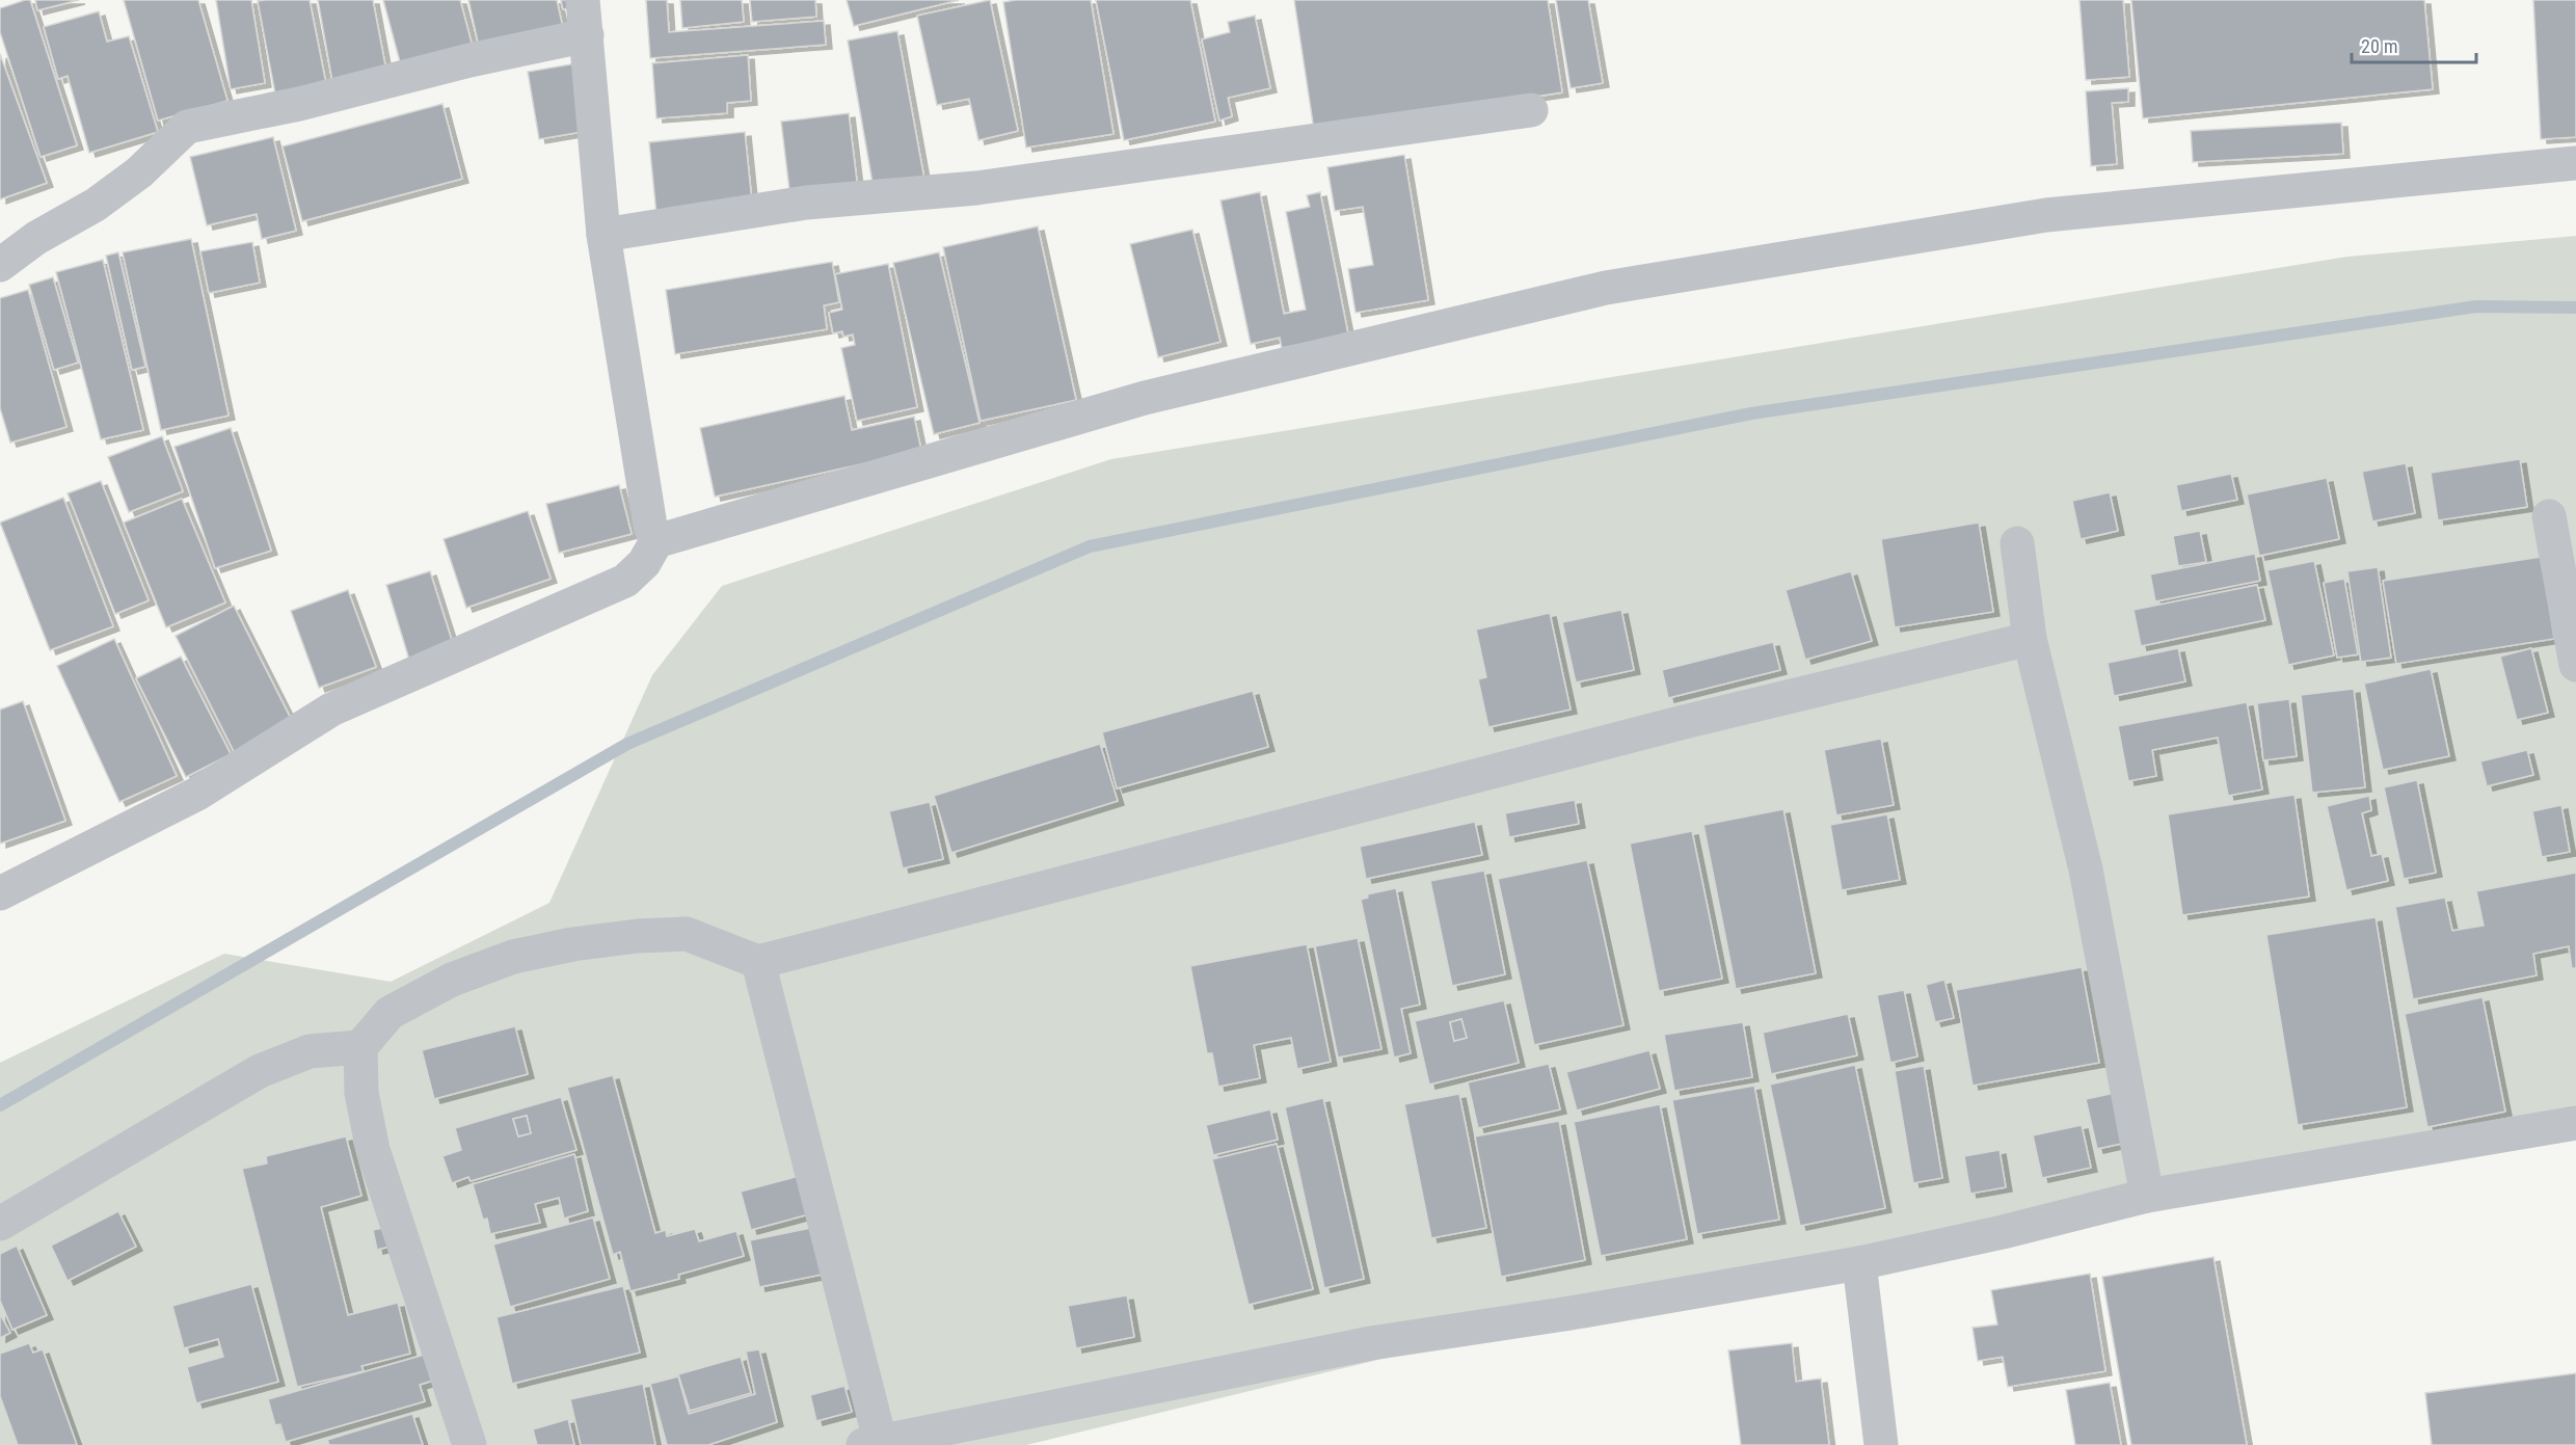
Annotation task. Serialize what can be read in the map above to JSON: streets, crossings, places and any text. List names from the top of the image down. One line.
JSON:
{"scale_bar":"20 m"}
